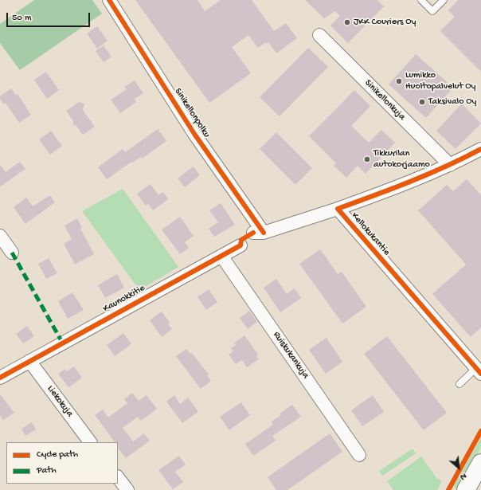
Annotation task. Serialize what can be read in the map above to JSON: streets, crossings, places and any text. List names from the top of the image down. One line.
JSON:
{"streets":{"street":["Sinikellonkuja","Sinikellonpolku","Kellokukantie","Kaunokkitie","Ruiskukankuja","Liekokuja"]},"crossings":[["Sinikellonkuja","Kellokukantie"],["Sinikellonpolku","Kellokukantie"],["Kaunokkitie","Ruiskukankuja"],["Kaunokkitie","Liekokuja"]],"places":["JKK Couriers Oy","Lumikko Huoltopalvelut Oy","Taksivalo Oy","Tikkurilan autokorjaamo"],"legend":["Cycle path","Path"],"scale_bar":"50 m","north":"bottom right"}
